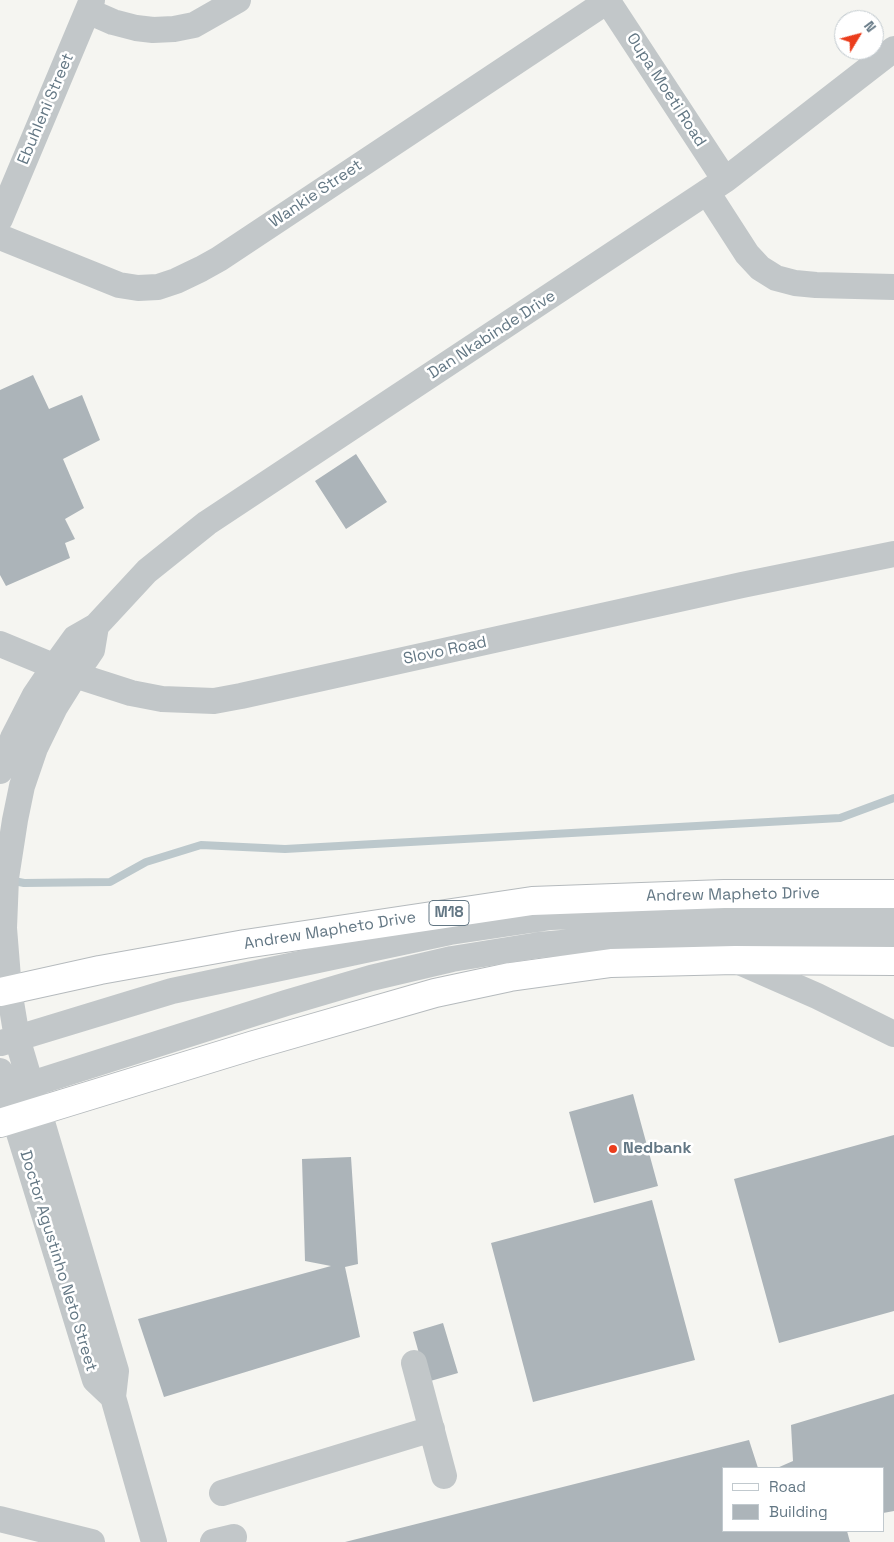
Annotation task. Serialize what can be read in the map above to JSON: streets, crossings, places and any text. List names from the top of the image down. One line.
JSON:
{"streets":{"main road":["Andrew Mapheto Drive","M18"],"street":["Oupa Moeti Road","Ebuhleni Street","Wankie Street","Dan Nkabinde Drive","Slovo Road","Doctor Agustinho Neto Street"]},"crossings":[["Oupa Moeti Road","Wankie Street"],["Oupa Moeti Road","Dan Nkabinde Drive"],["Dan Nkabinde Drive","Slovo Road"],["Dan Nkabinde Drive","Andrew Mapheto Drive"],["Dan Nkabinde Drive","Doctor Agustinho Neto Street"]],"places":["Nedbank"],"legend":["Road","Building"],"north":"top right"}
